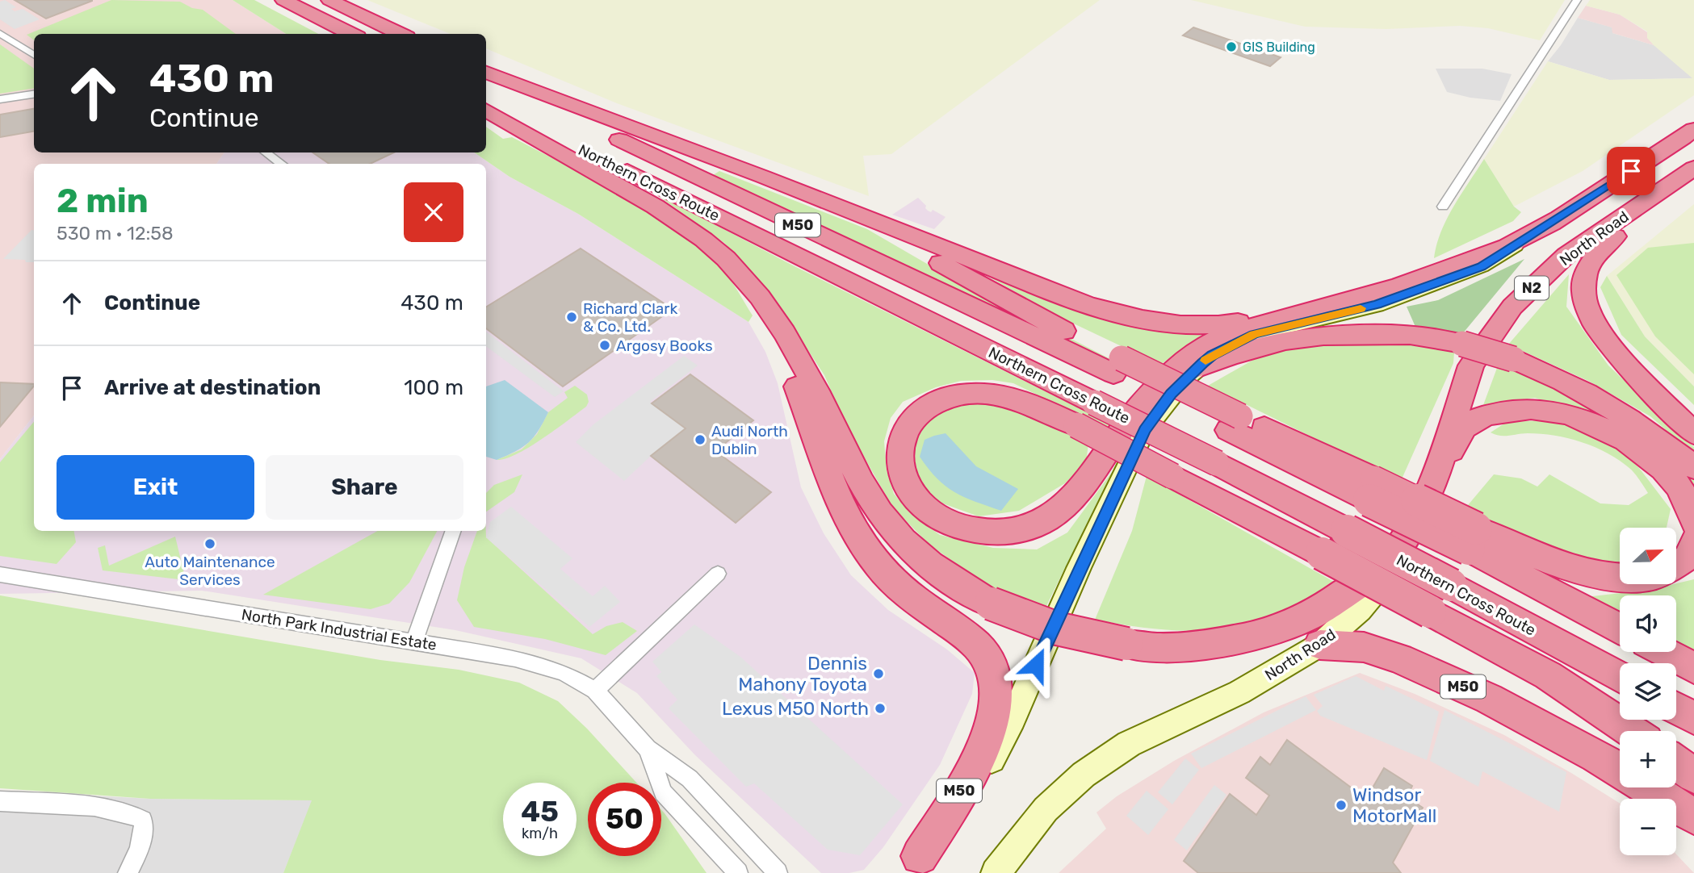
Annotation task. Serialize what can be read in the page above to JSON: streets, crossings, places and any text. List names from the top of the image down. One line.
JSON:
{"streets":{"highway":["Northern Cross Route","M50","North Road","N2"],"street":["North Park Industrial Estate"]},"crossings":[["Northern Cross Route","M50"],["M50","North Road"]],"places":["GIS Building","Richard Clark & Co. Ltd.","Argosy Books","Audi North Dublin","Auto Maintenance Services","Dennis Mahony Toyota","Lexus M50 North","Windsor MotorMall"],"north":"right","page":{"turn":["430 m","Continue"],"heading":["2 min","530 m · 12:58"],"list":[{"name":"Continue","value":"430 m"},{"name":"Arrive at destination","value":"100 m"}],"buttons":["Exit","Share"],"map_buttons":["+","−"],"speed":"45 km/h","limit":"50"}}
